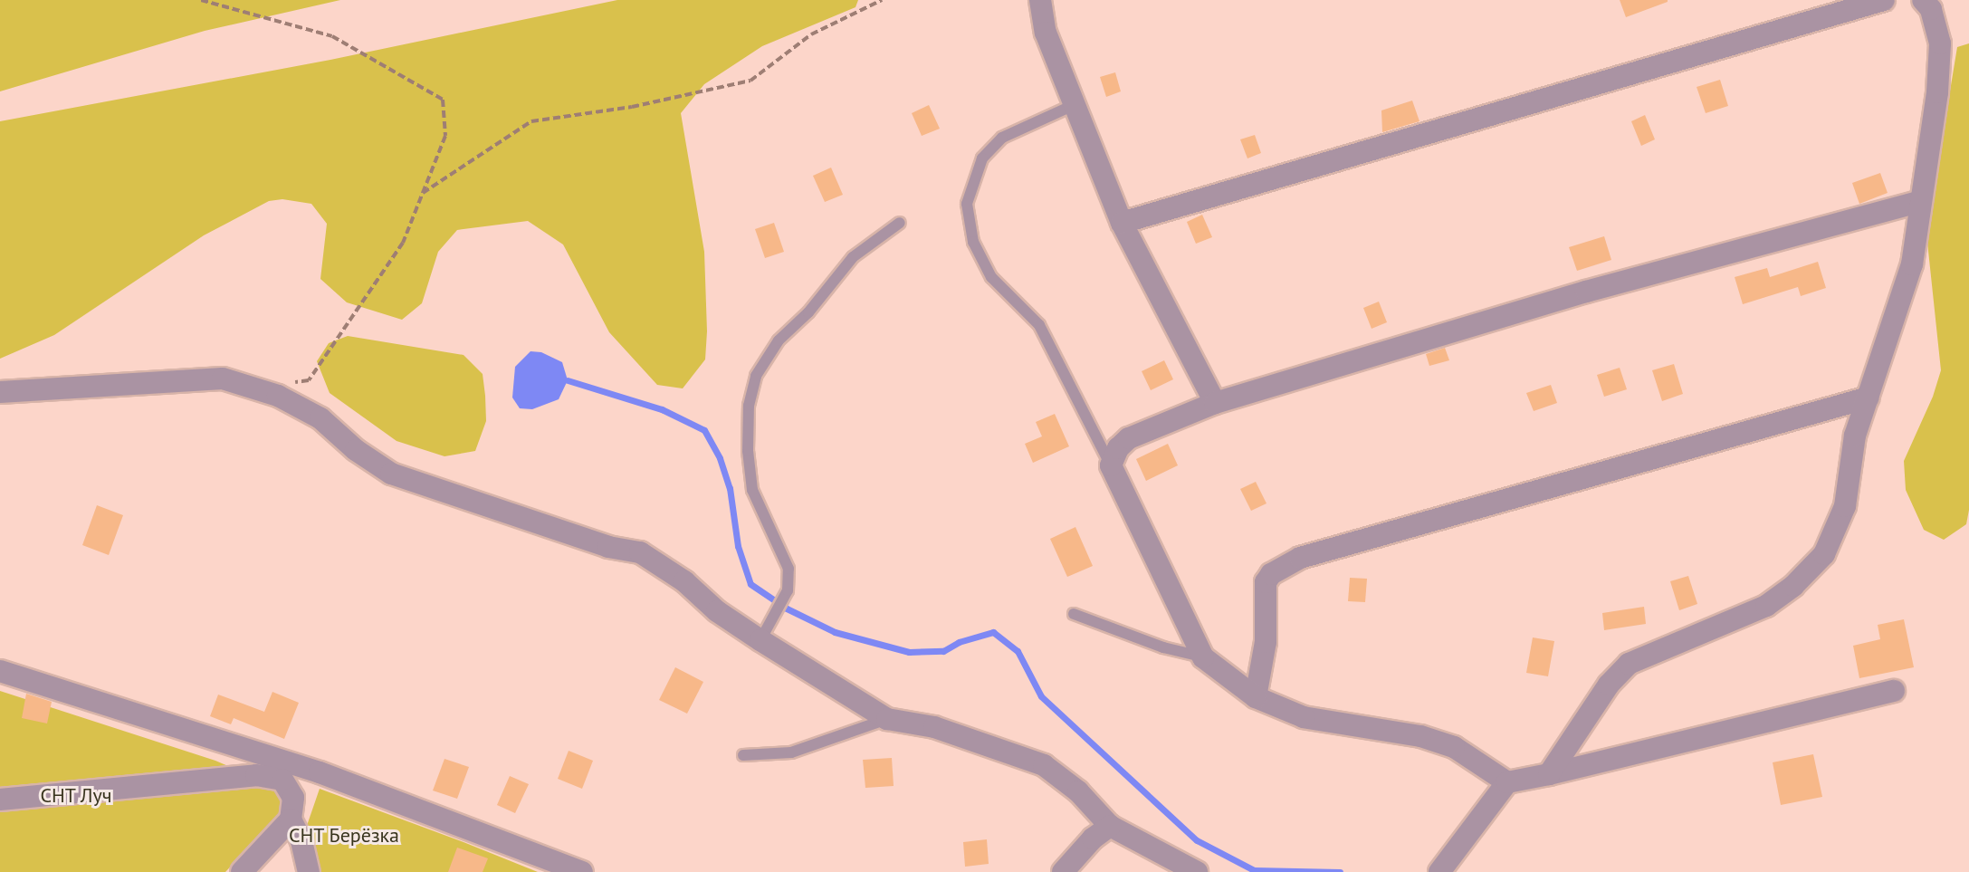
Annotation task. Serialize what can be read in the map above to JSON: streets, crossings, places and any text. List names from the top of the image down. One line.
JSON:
{"parks":["СНТ Луч","СНТ Берёзка"]}
